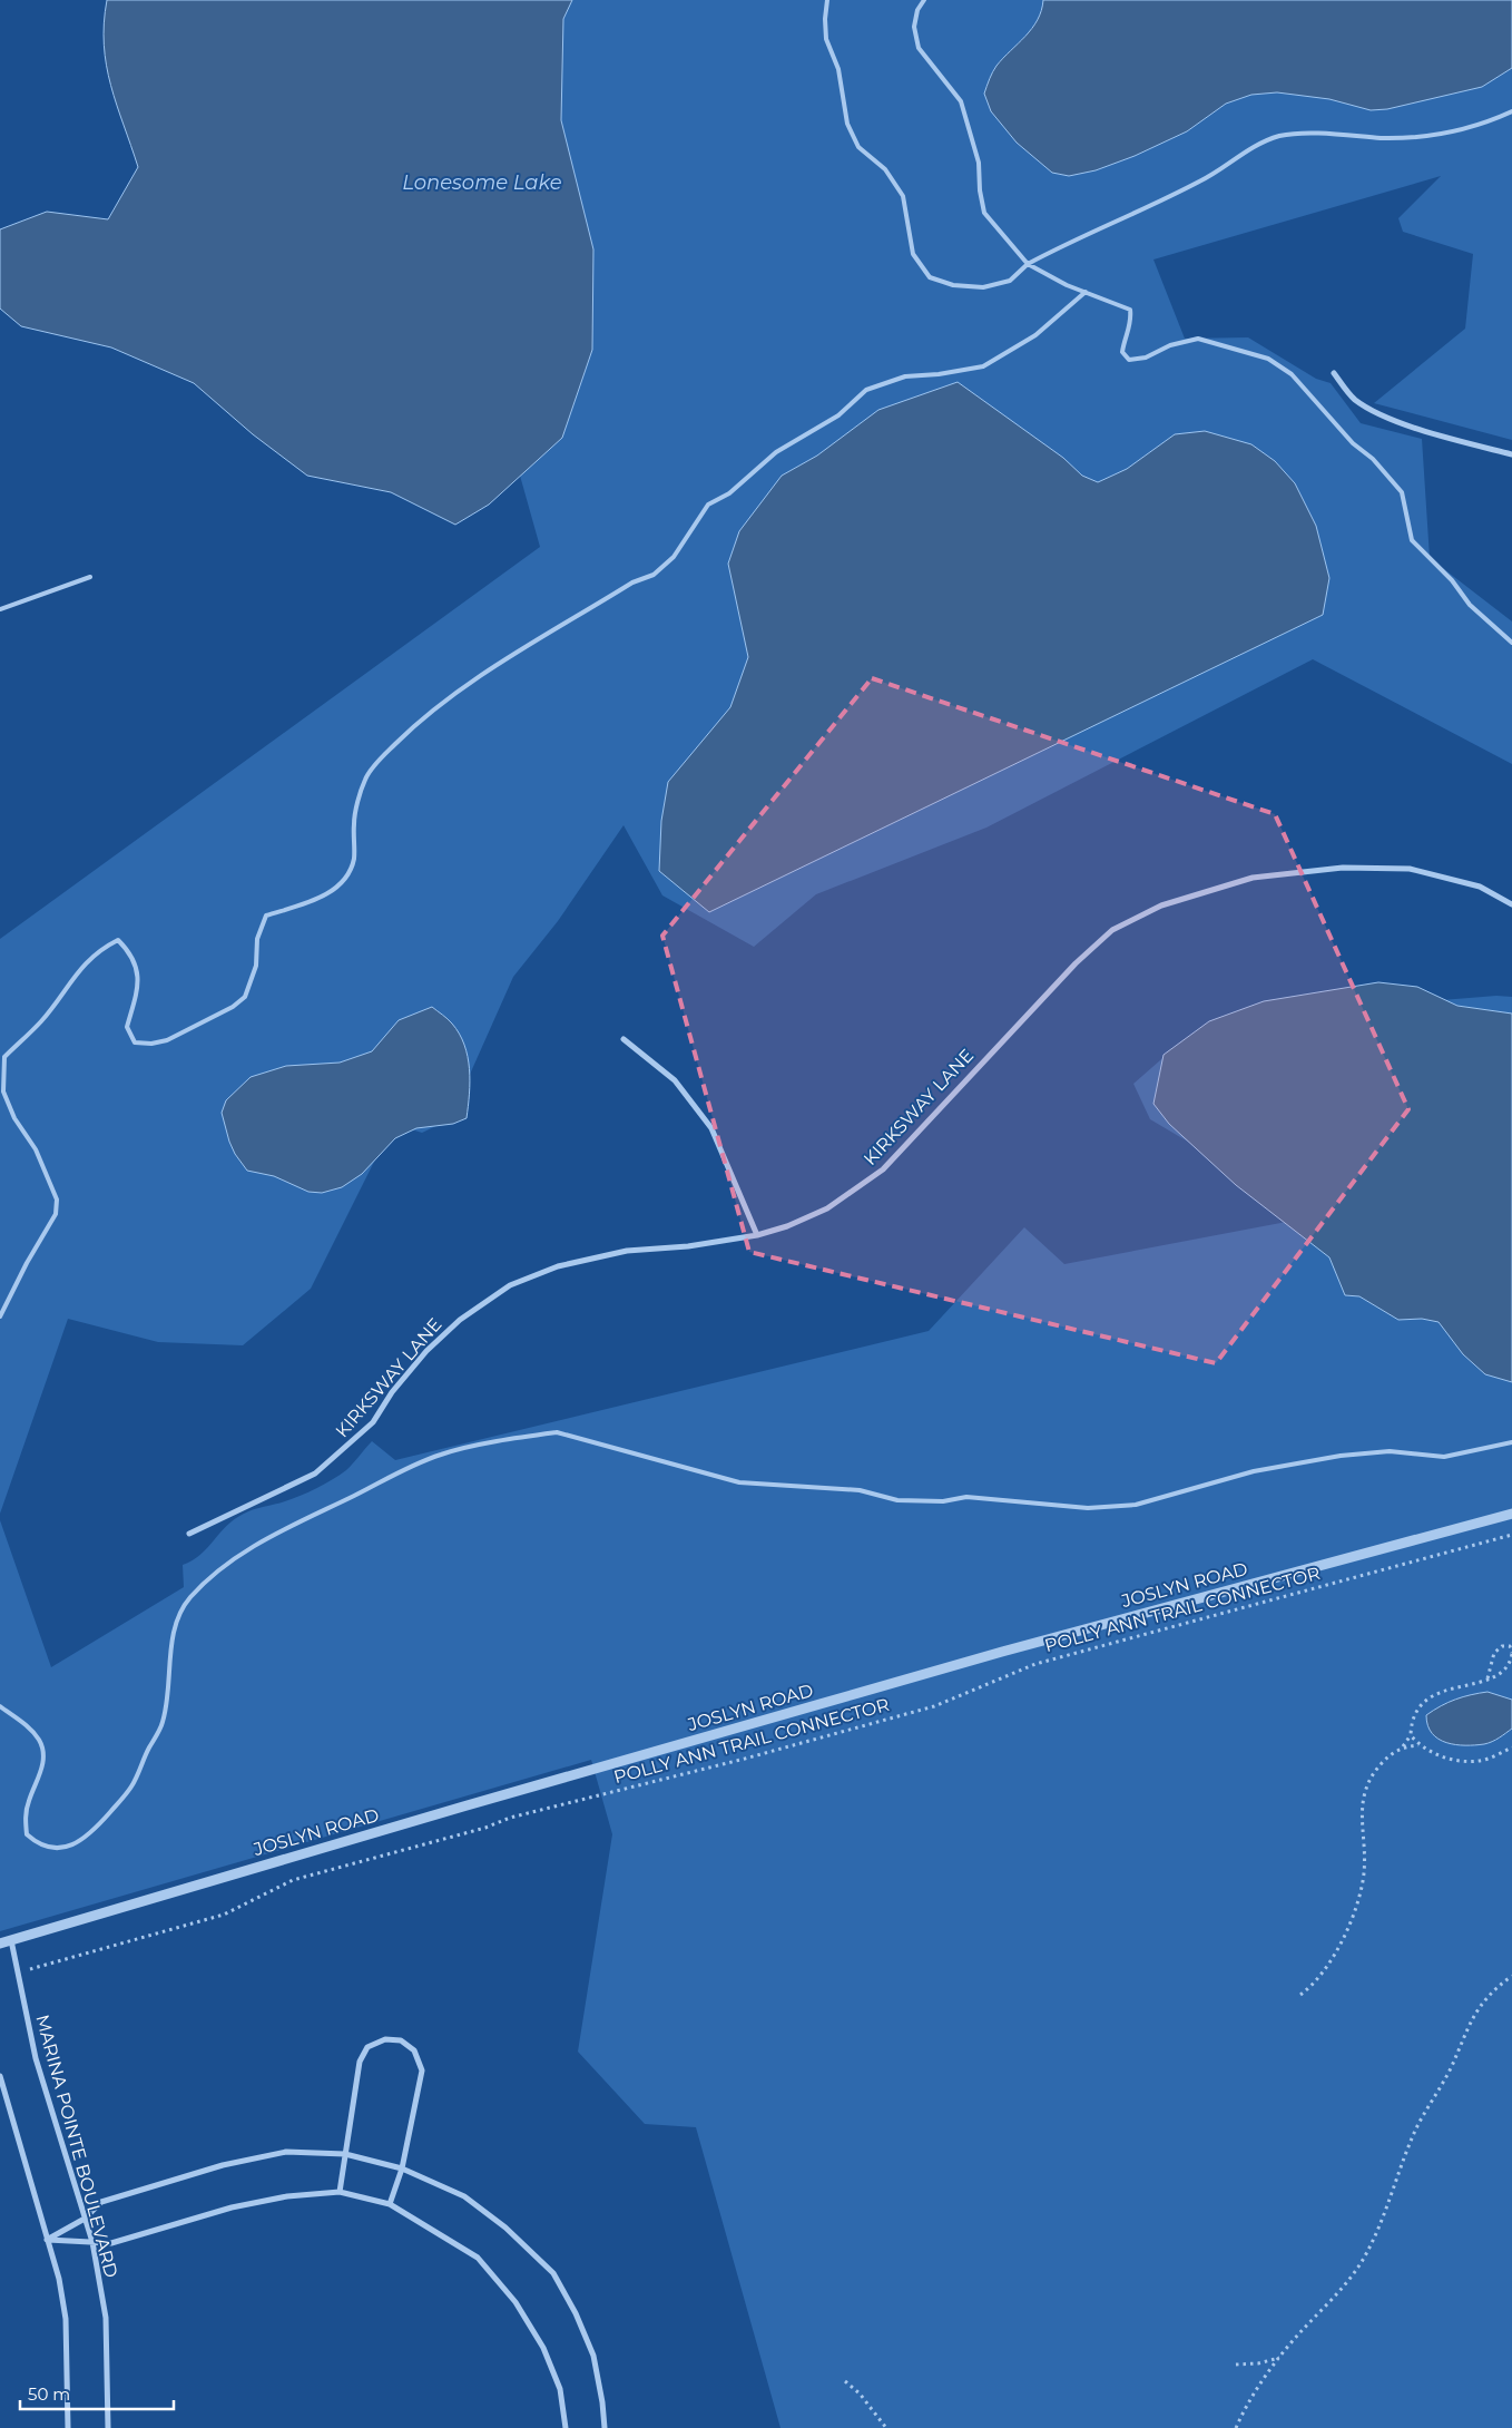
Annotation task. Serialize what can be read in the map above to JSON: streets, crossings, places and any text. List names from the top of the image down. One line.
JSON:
{"streets":{"street":["KIRKSWAY LANE","JOSLYN ROAD","MARINA POINTE BOULEVARD"],"path":["POLLY ANN TRAIL CONNECTOR"]},"crossings":[["JOSLYN ROAD","MARINA POINTE BOULEVARD"],["POLLY ANN TRAIL CONNECTOR","MARINA POINTE BOULEVARD"]],"water":["Lonesome Lake"],"scale_bar":"50 m"}
